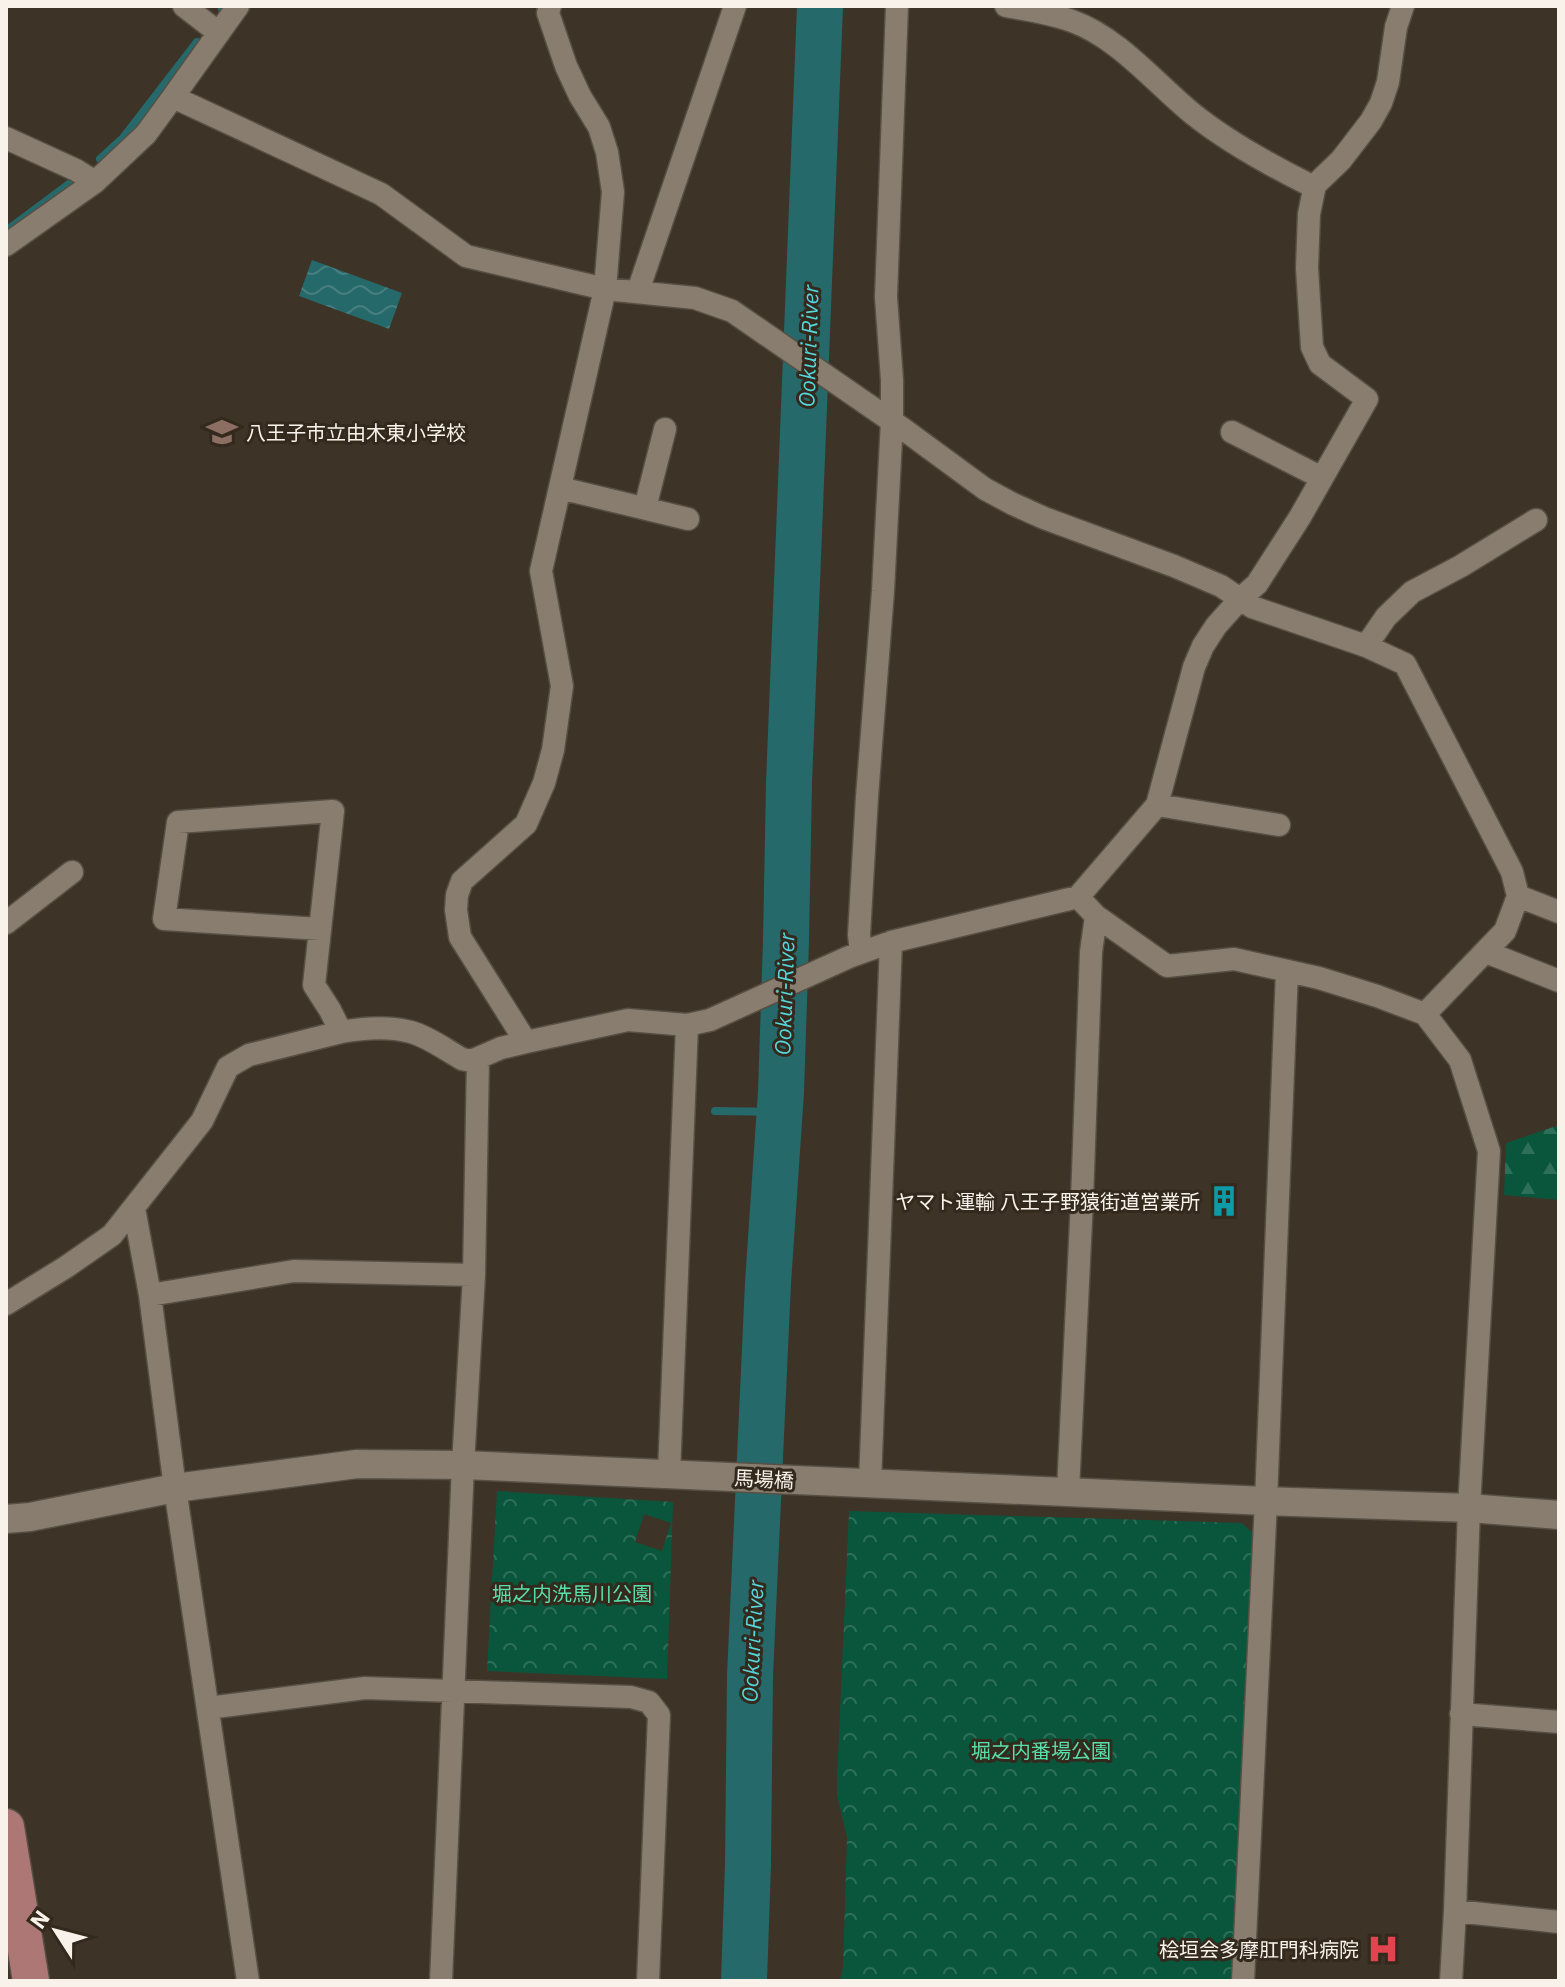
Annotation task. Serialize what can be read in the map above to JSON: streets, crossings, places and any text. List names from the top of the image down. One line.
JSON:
{"streets":{"street":["馬場橋"]},"water":["Ookuri-River"],"parks":["堀之内洗馬川公園","堀之内番場公園"],"places":{"school or university":["八王子市立由木東小学校"],"building":["ヤマト運輸 八王子野猿街道営業所"],"hospital":["桧垣会多摩肛門科病院"]},"north":"top left"}
